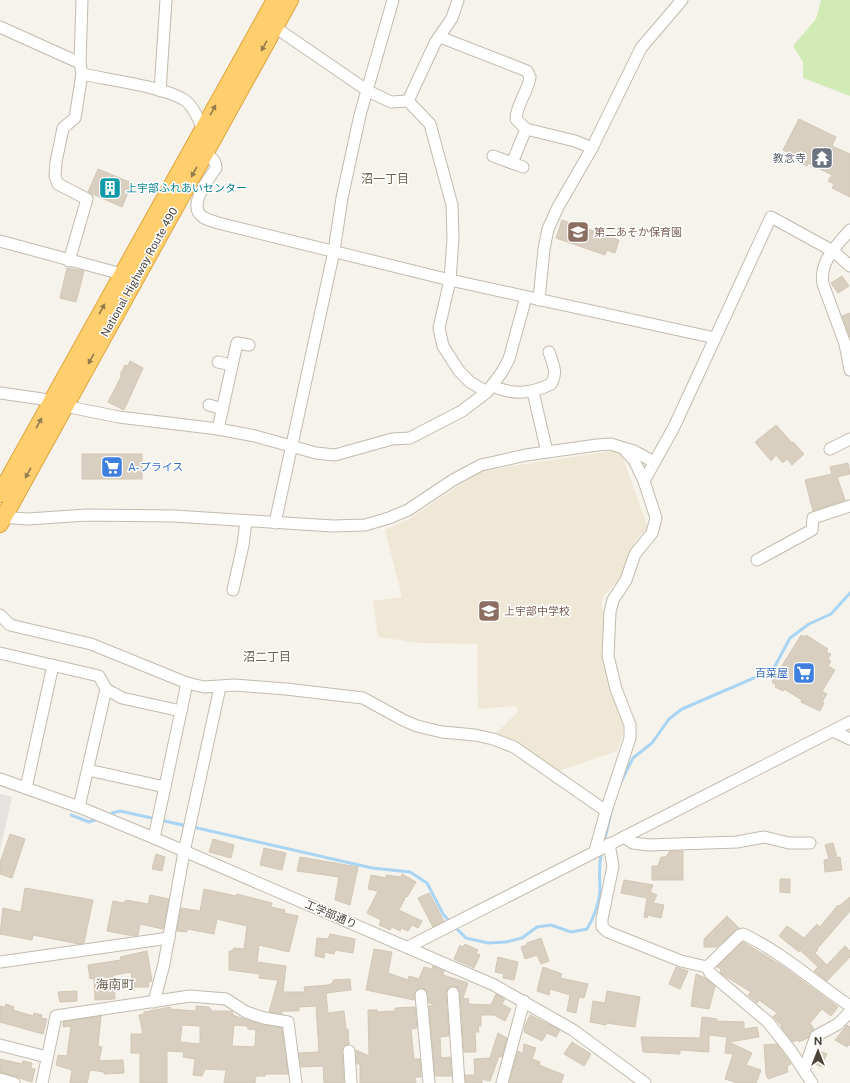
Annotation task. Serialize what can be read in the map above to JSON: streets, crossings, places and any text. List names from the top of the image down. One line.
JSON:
{"streets":{"highway":["National Highway Route 490"],"street":["工学部通り"]},"districts":["沼一丁目","沼二丁目","海南町"],"places":{"temple":["教念寺"],"building":["上宇部ふれあいセンター"],"school or university":["第二あそか保育園","上宇部中学校"],"supermarket":["A-プライス","百菜屋"]},"north":"top"}
